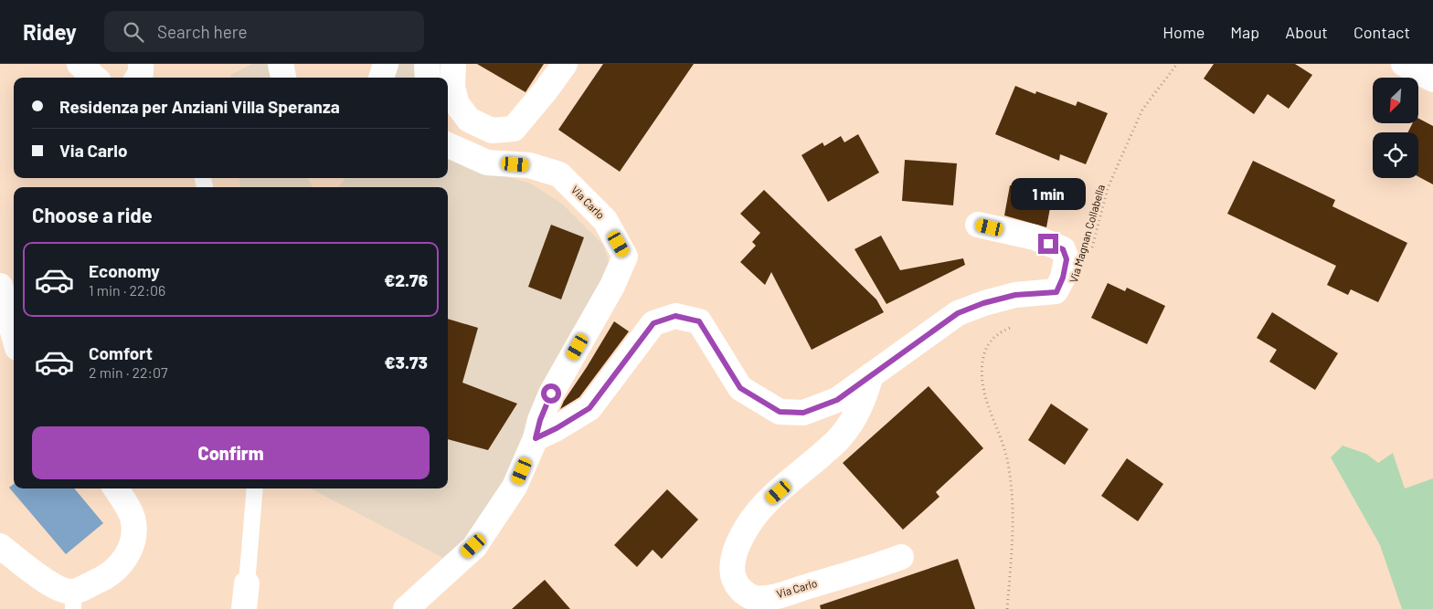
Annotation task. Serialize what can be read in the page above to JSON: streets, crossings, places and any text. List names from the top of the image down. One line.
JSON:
{"streets":{"street":["Via Carlo"],"path":["Via Magnan Collabella"]},"north":"bottom left","page":{"header":"Ridey","search":"Search here","nav":["Home","Map","About","Contact"],"banner":["Residenza per Anziani Villa Speranza","Via Carlo"],"bubble":"1 min","heading":"Choose a ride","list":[{"name":"Economy","note":"1 min · 22:06","value":"€2.76"},{"name":"Comfort","note":"2 min · 22:07","value":"€3.73"}],"buttons":"Confirm"}}
